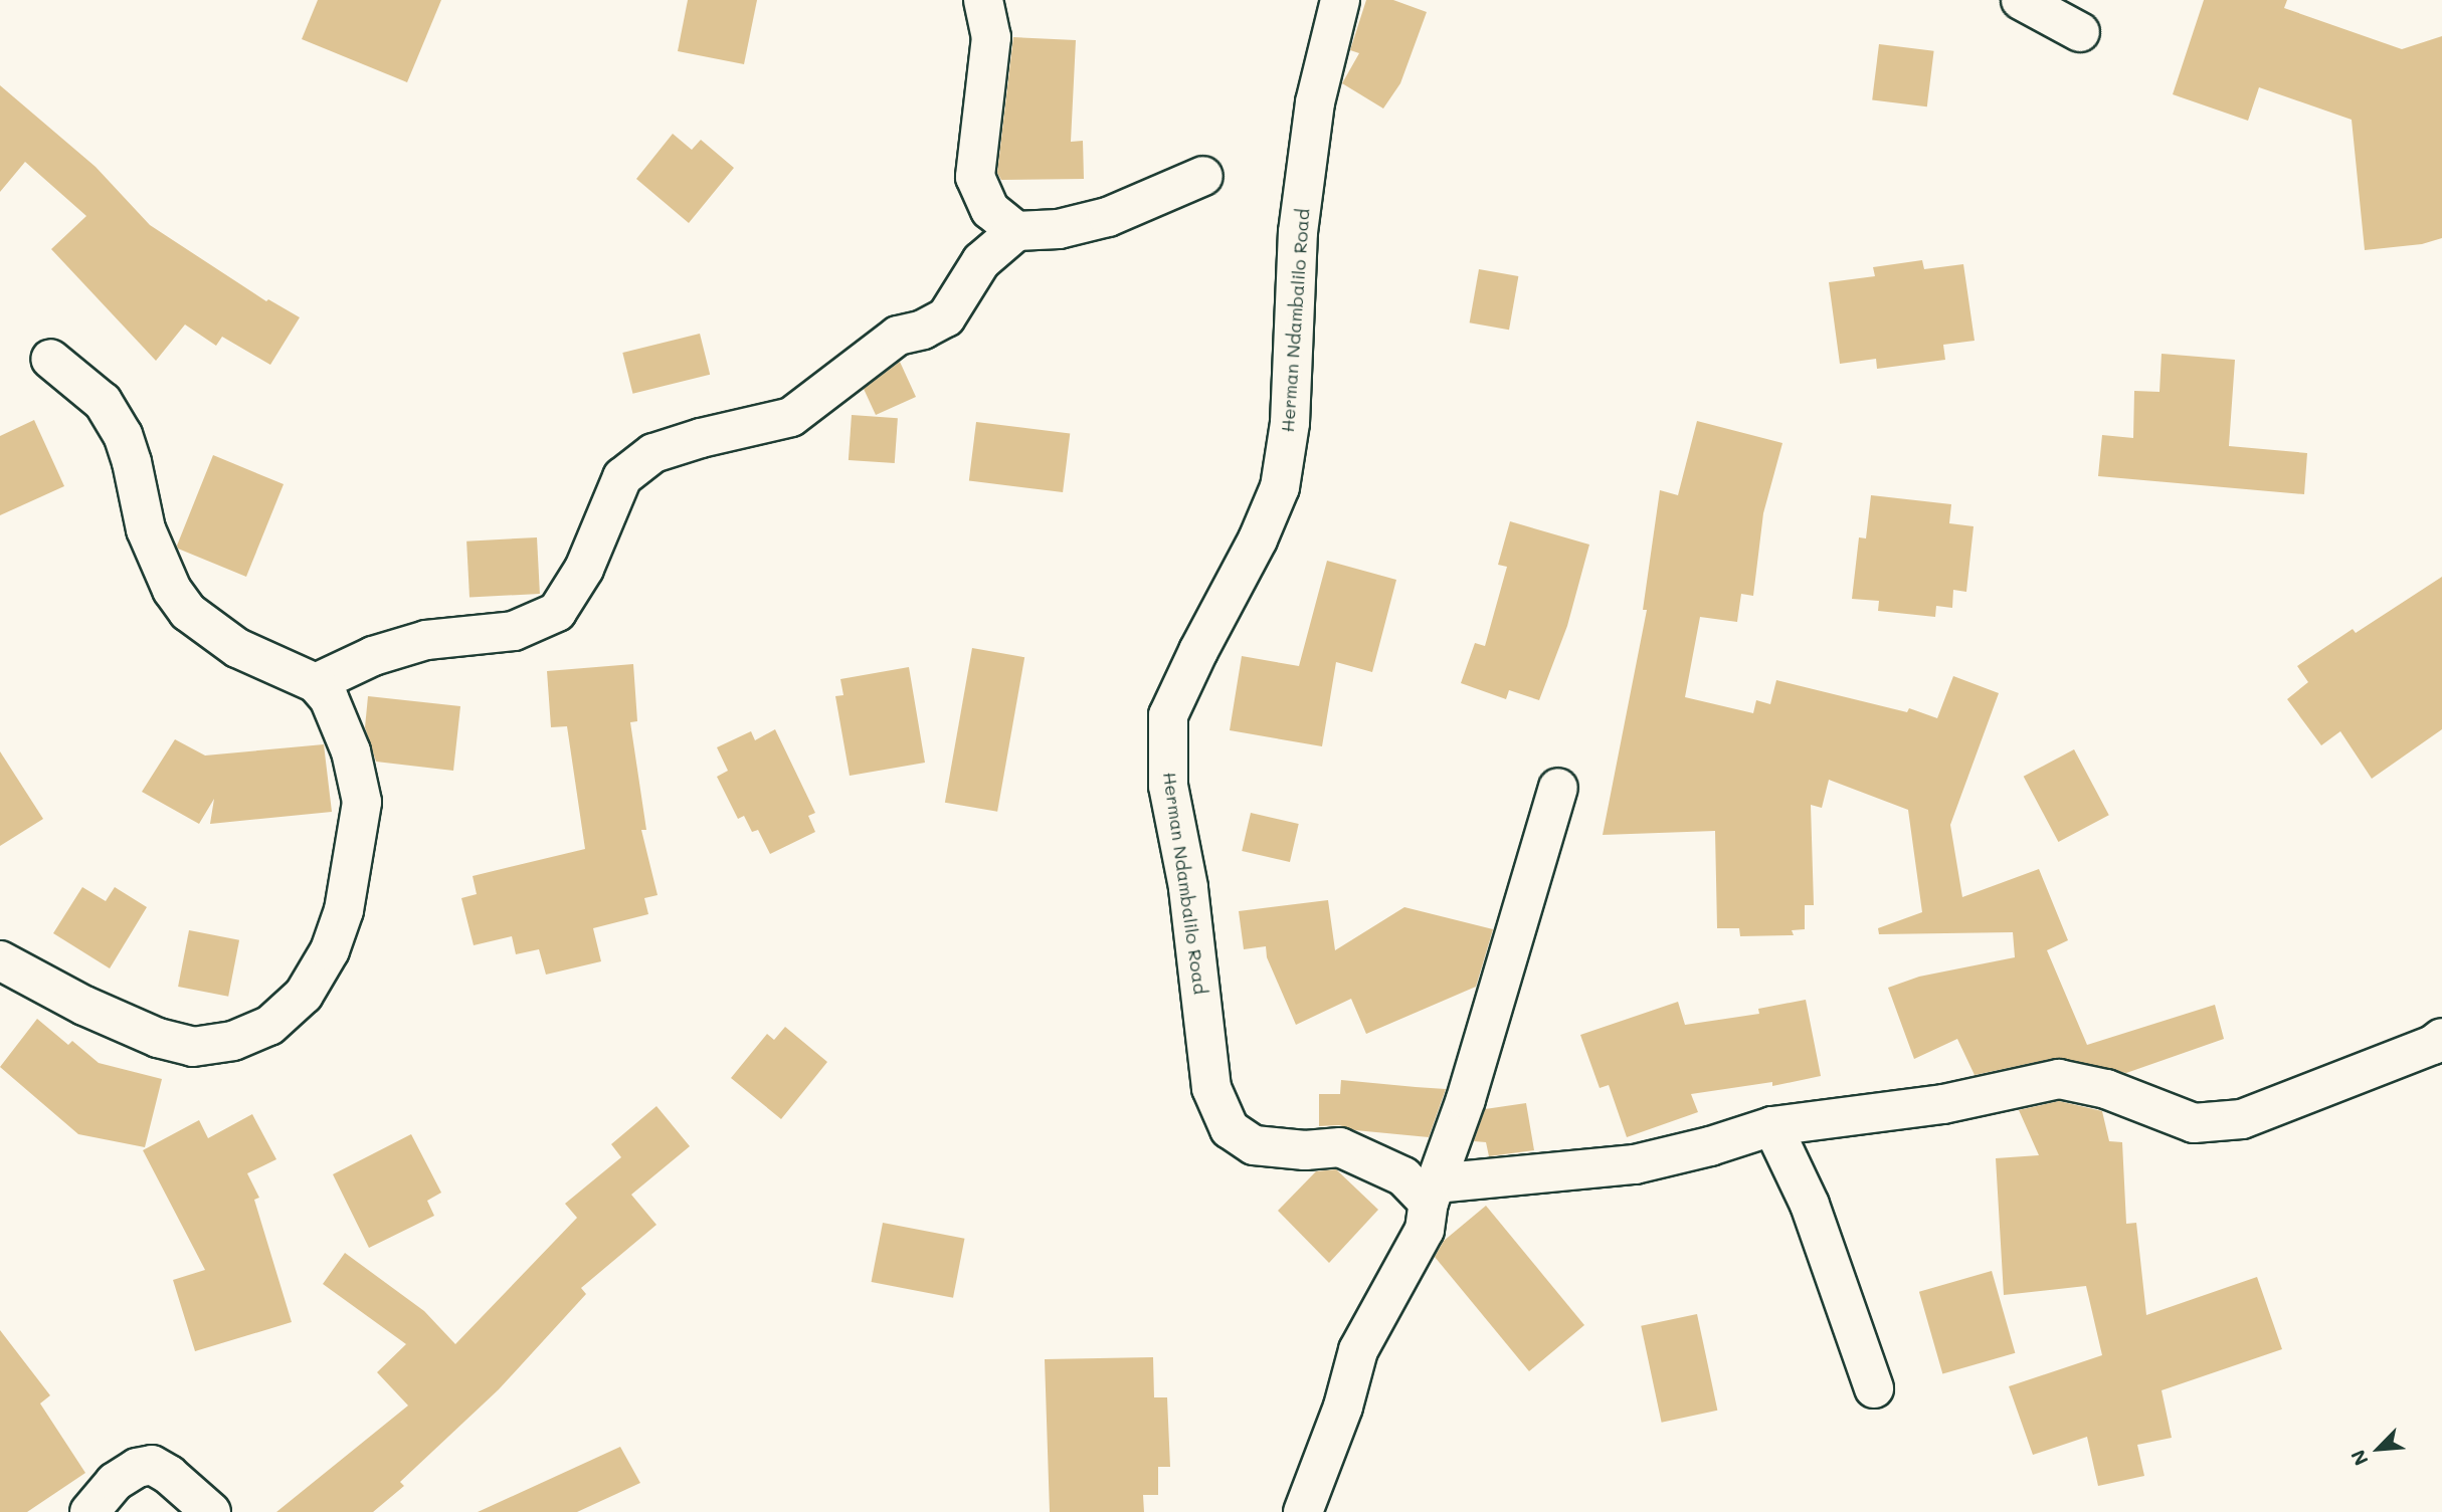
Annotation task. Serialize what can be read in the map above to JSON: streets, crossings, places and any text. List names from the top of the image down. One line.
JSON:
{"streets":{"street":["Herman Ndambalilo Road"]},"north":"bottom left"}
